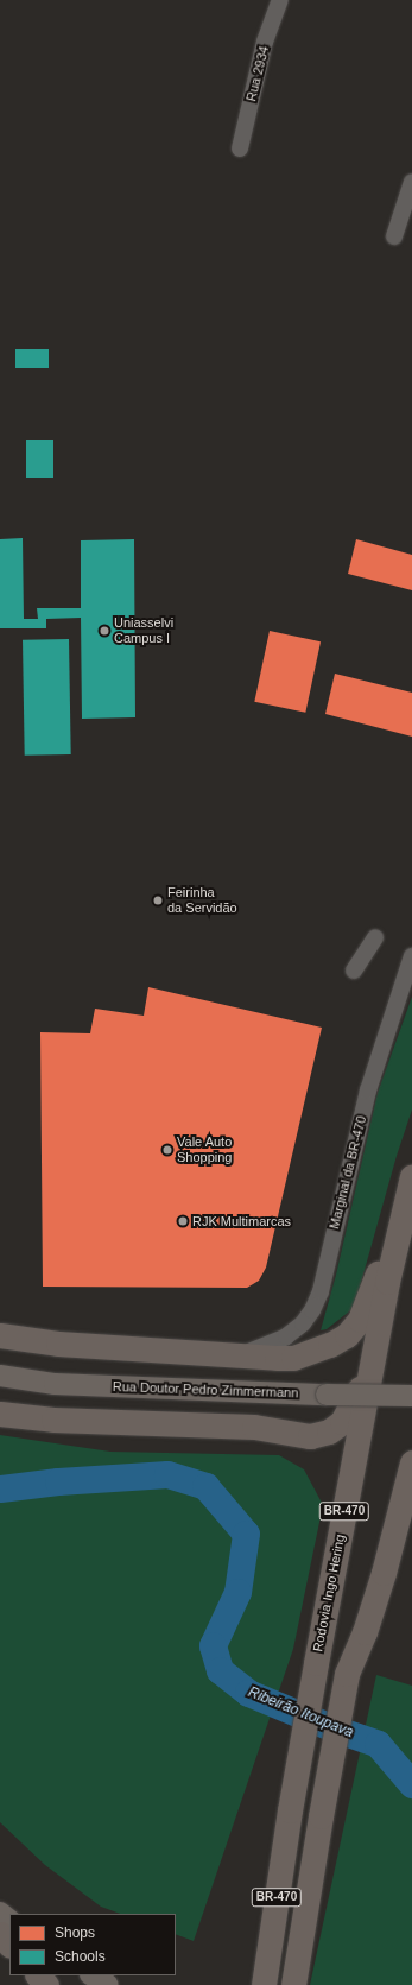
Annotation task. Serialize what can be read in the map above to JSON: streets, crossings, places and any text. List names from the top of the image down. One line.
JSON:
{"streets":{"highway":["BR-470","Rodovia Ingo Hering"],"main road":["Rua Doutor Pedro Zimmermann"],"street":["Rua 2934","Marginal da BR-470"]},"water":["Ribeirão Itoupava"],"places":["Uniasselvi Campus I","Feirinha da Servidão","Vale Auto Shopping","RJK Multimarcas"],"legend":["Shops","Schools"]}
